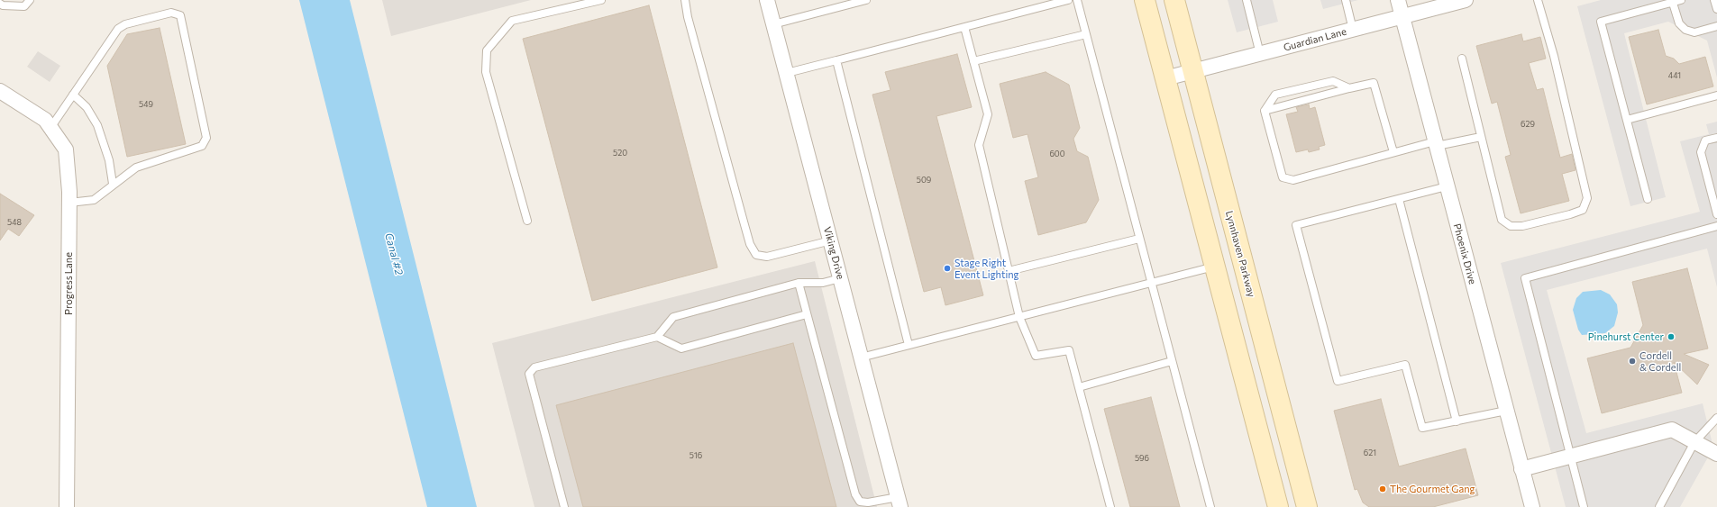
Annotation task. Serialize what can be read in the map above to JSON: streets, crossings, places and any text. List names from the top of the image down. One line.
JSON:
{"streets":{"main road":["Lynnhaven Parkway"],"street":["Guardian Lane","Viking Drive","Phoenix Drive","Progress Lane"]},"crossings":[["Guardian Lane","Lynnhaven Parkway"],["Guardian Lane","Phoenix Drive"]],"water":["Canal #2"],"places":["Stage Right Event Lighting","Pinehurst Center","Cordell & Cordell","The Gourmet Gang"],"house_numbers":["441","549","629","520","600","509","548","621","516","596"]}
